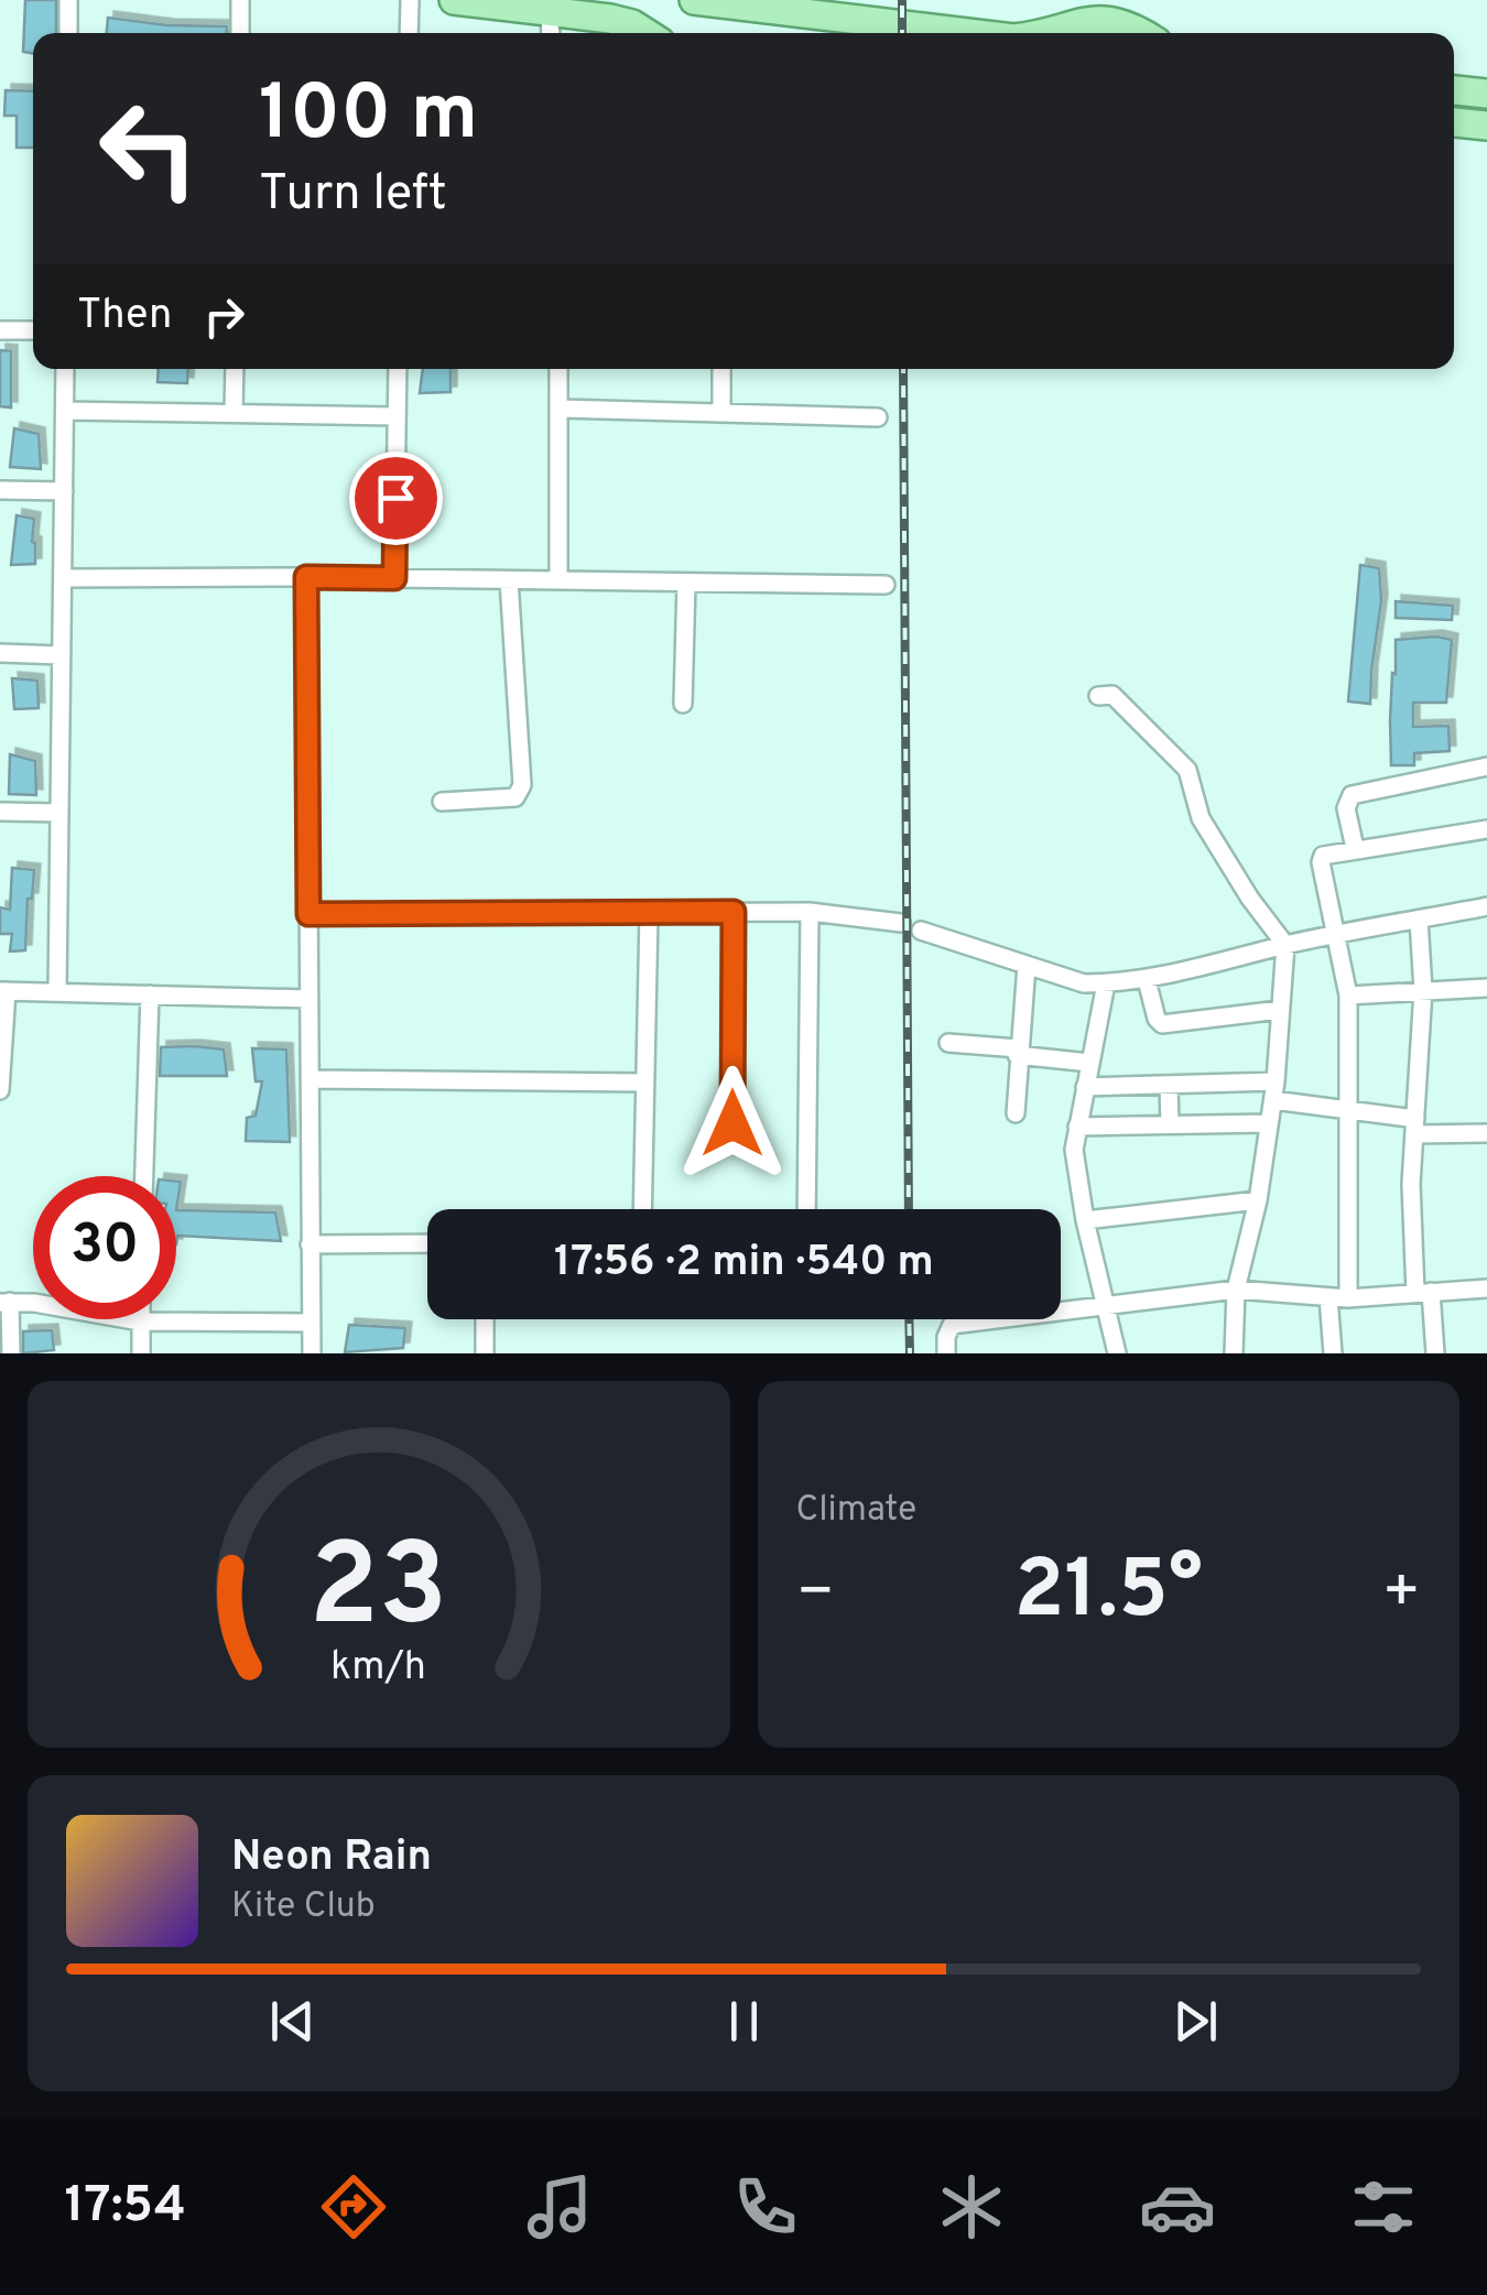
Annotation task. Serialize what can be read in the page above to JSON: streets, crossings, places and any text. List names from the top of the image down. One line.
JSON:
{"page":{"turn":["100 m","Turn left"],"then":"Then","limit":"30","trip":"17:56 · 2 min · 540 m","tile":"Climate","heat":["−","21.5°","+"],"song":["Neon Rain","Kite Club"],"tabs":"17:54","gauge":["23","km/h"]}}
